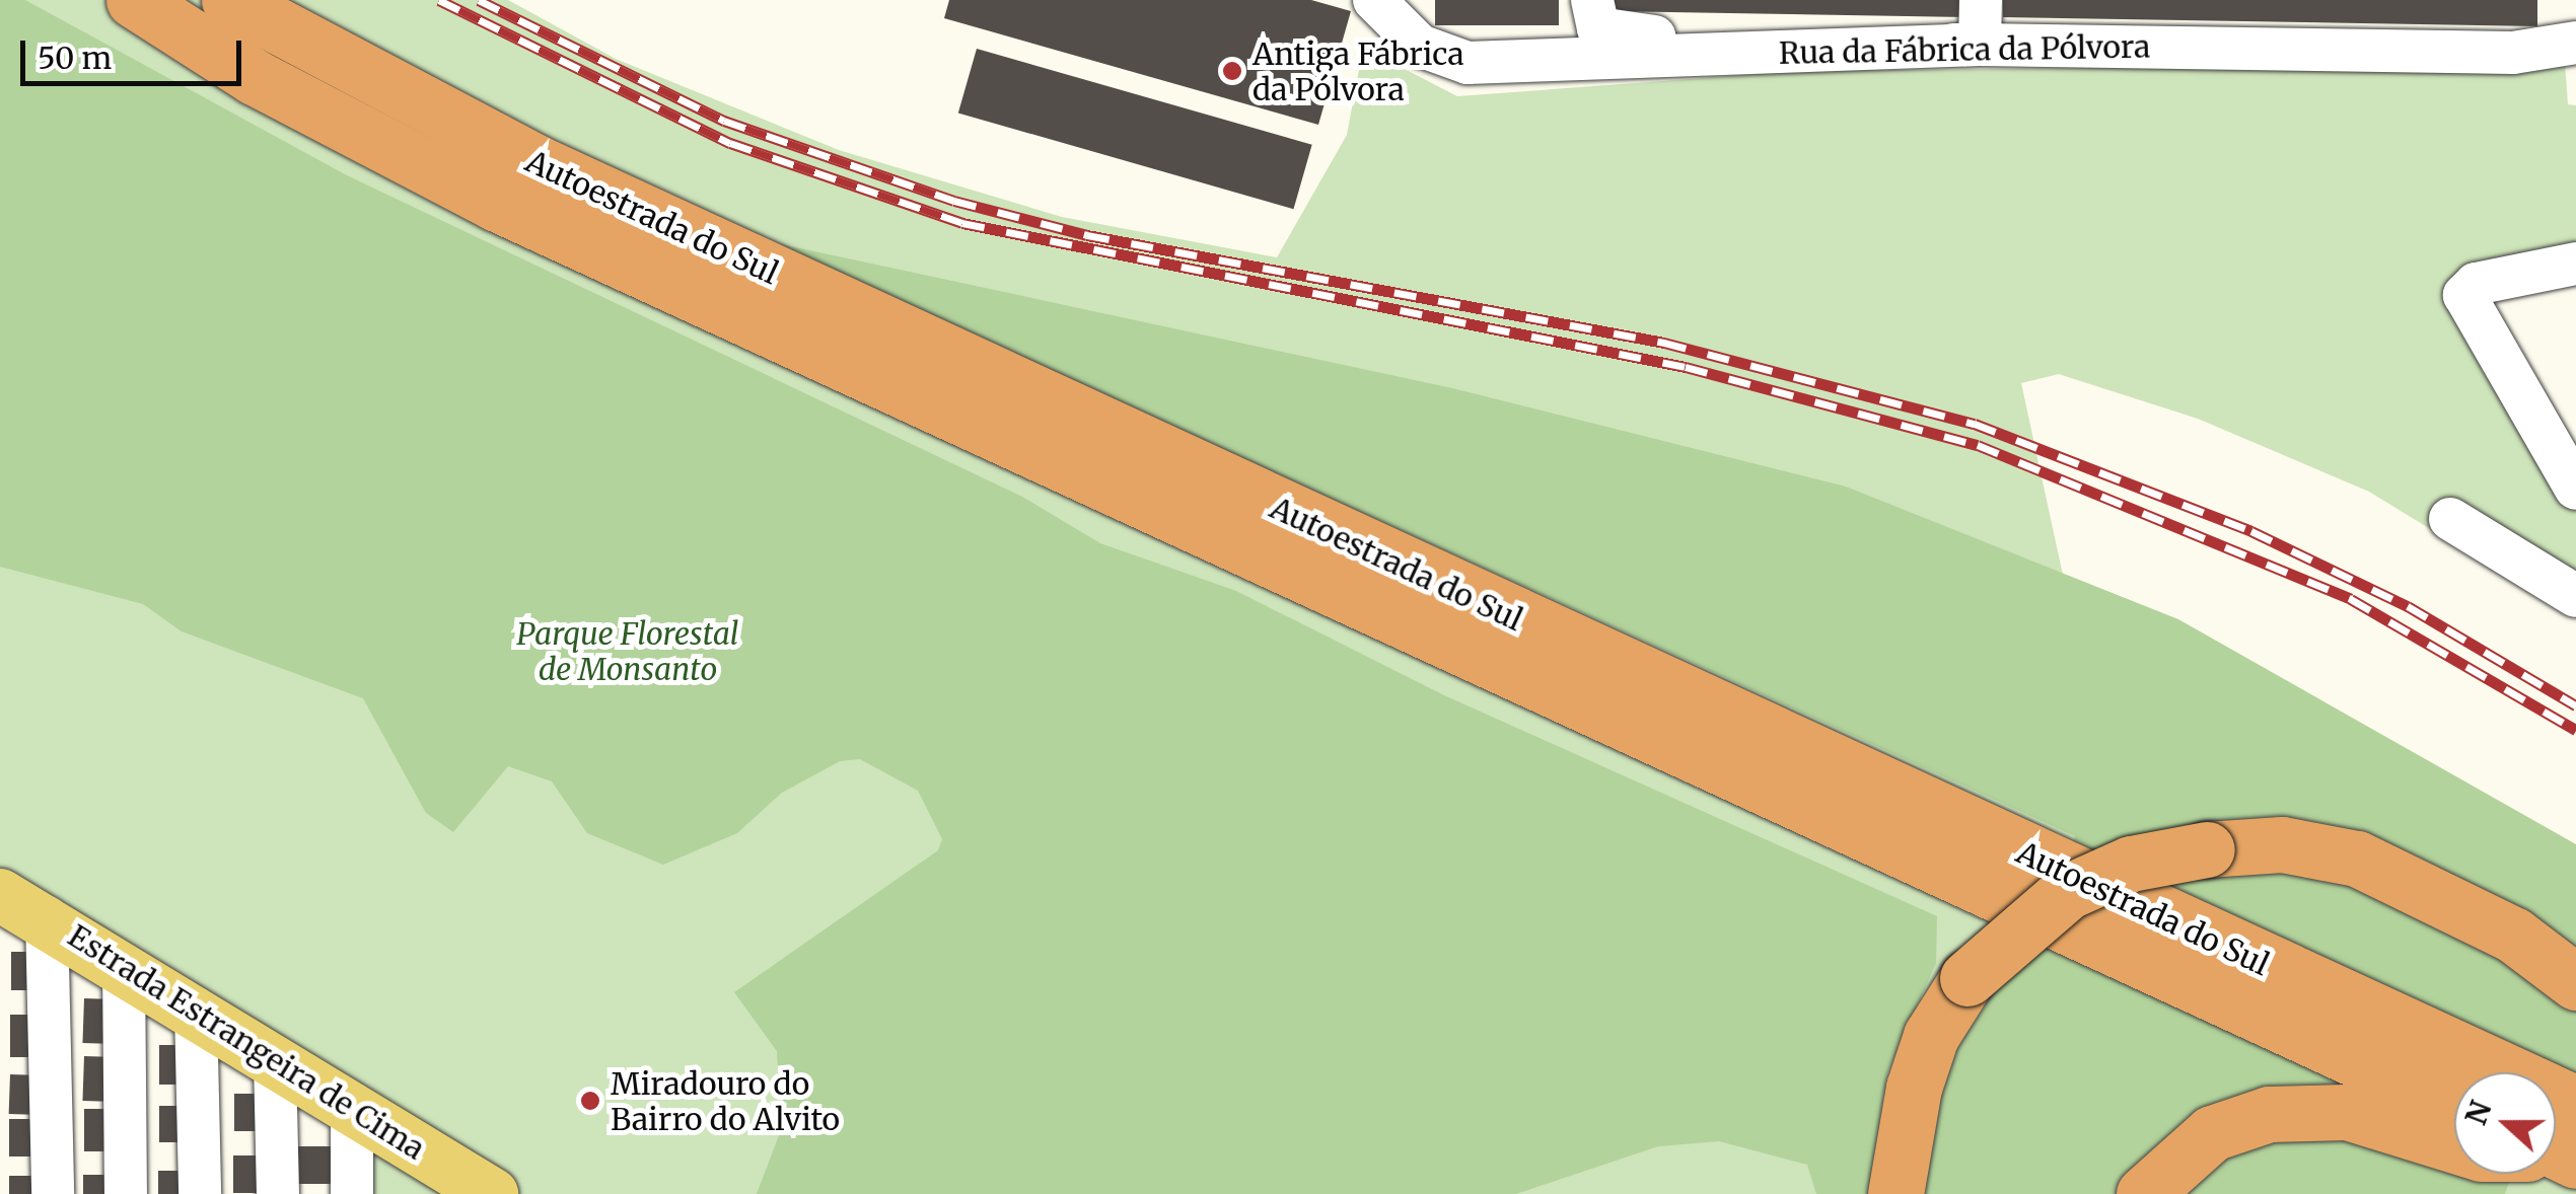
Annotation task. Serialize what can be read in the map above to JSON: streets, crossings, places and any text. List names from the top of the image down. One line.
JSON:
{"streets":{"highway":["Autoestrada do Sul"],"main road":["Estrada Estrangeira de Cima"],"street":["Rua da Fábrica da Pólvora"]},"parks":["Parque Florestal de Monsanto"],"places":["Antiga Fábrica da Pólvora","Miradouro do Bairro do Alvito"],"scale_bar":"50 m","north":"left"}
